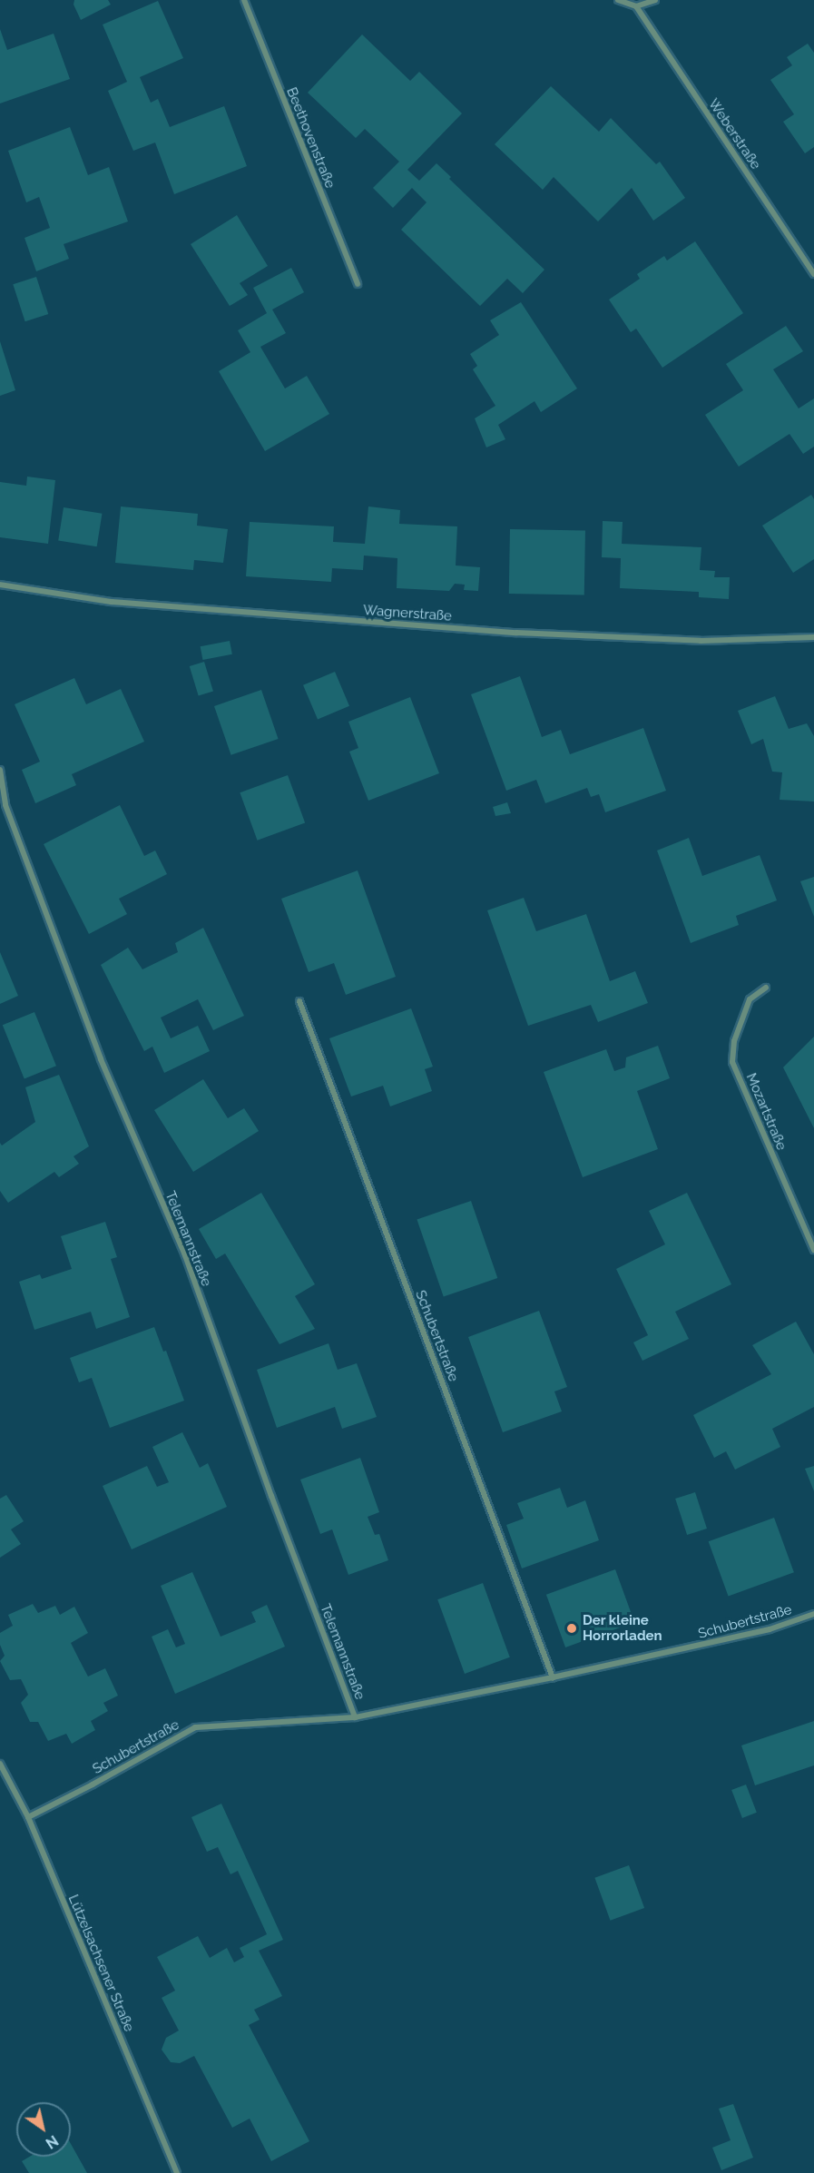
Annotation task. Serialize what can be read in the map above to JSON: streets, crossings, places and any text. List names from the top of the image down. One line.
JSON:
{"streets":{"street":["Weberstraße","Beethovenstraße","Wagnerstraße","Mozartstraße","Telemannstraße","Schubertstraße","Lützelsachsener Straße"]},"crossings":[["Telemannstraße","Schubertstraße"],["Schubertstraße","Lützelsachsener Straße"]],"places":["Der kleine Horrorladen"],"north":"bottom right"}
